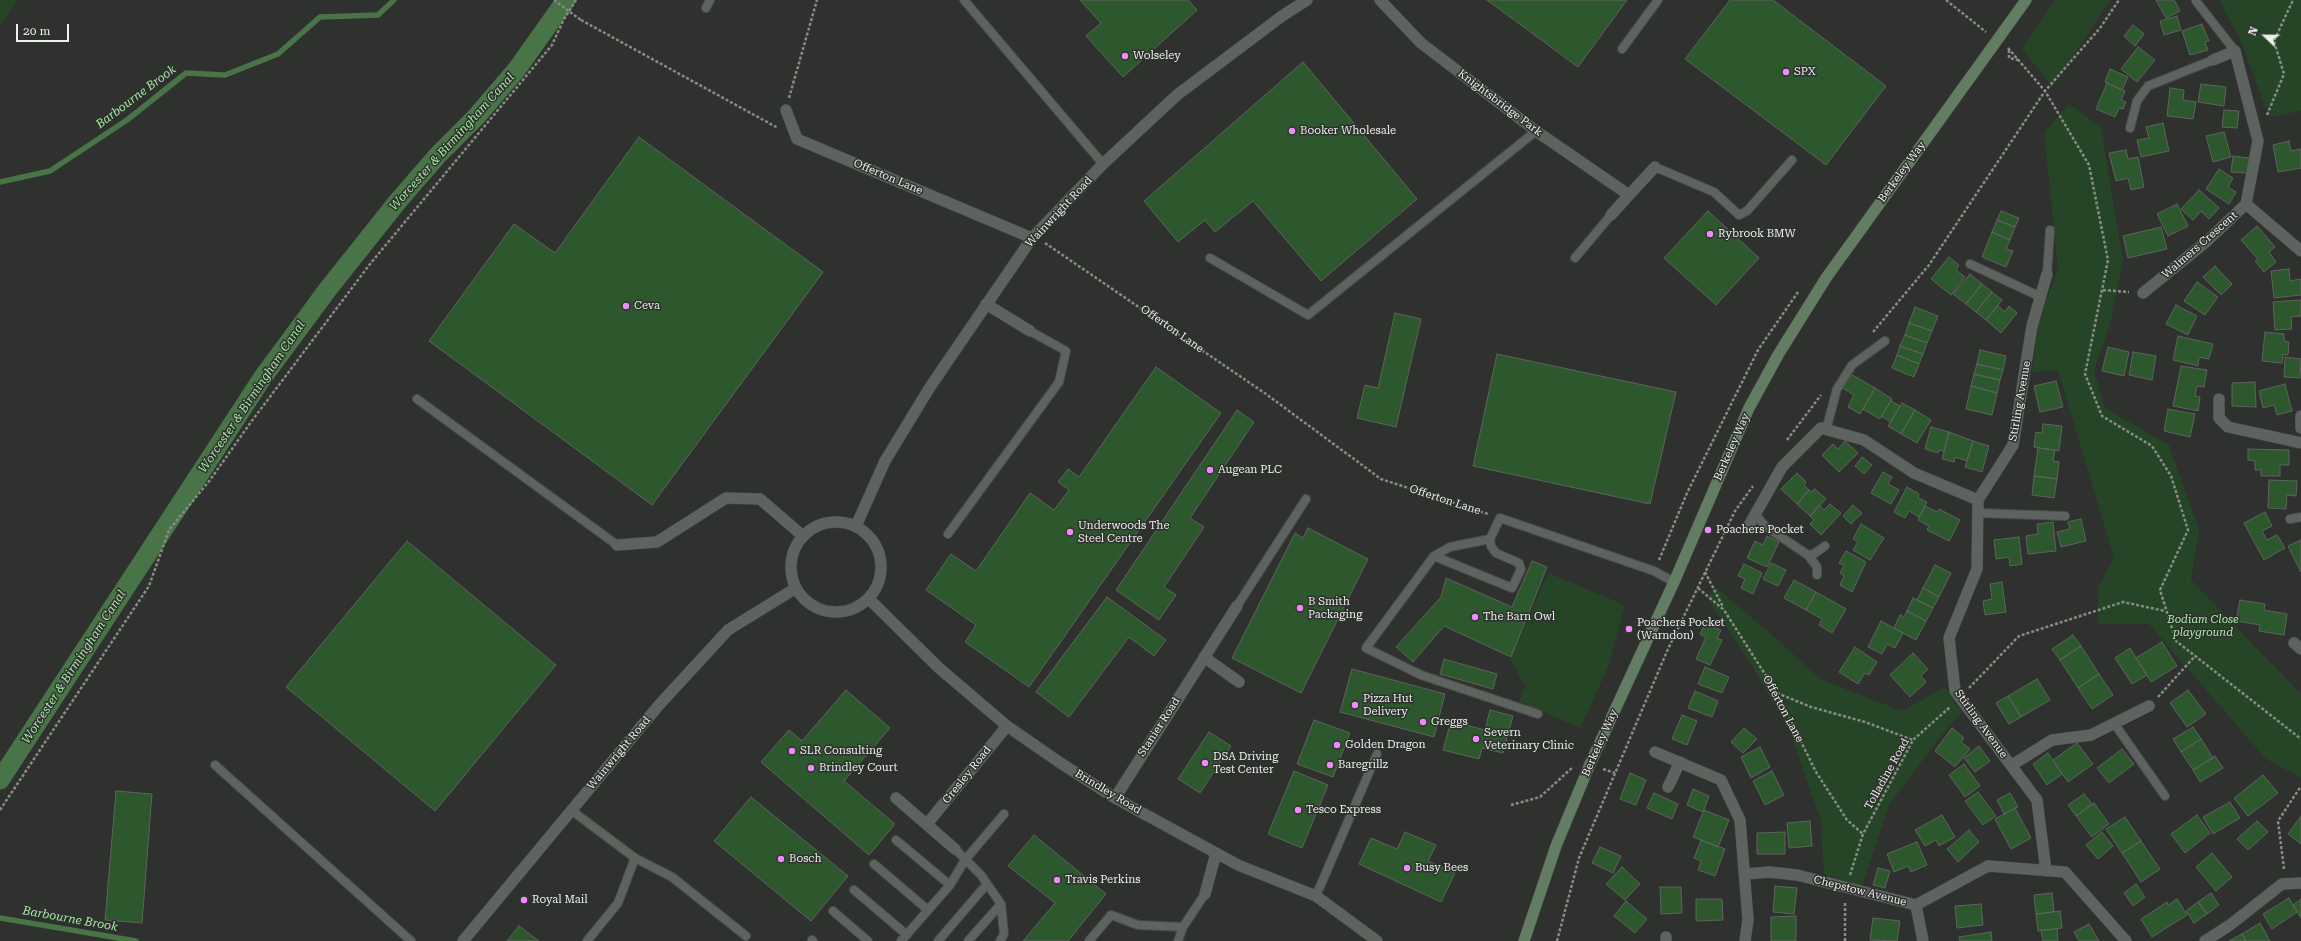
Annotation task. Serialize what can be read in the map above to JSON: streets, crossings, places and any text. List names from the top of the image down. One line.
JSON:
{"streets":{"main road":["Berkeley Way"],"street":["Knightsbridge Park","Offerton Lane","Wainwright Road","Walmers Crescent","Stirling Avenue","Stanier Road","Gresley Road","Brindley Road","Chepstow Avenue"],"path":["Tolladine Road"]},"crossings":[["Offerton Lane","Wainwright Road"],["Offerton Lane","Tolladine Road"],["Wainwright Road","Brindley Road"],["Stirling Avenue","Tolladine Road"],["Stirling Avenue","Chepstow Avenue"],["Stanier Road","Brindley Road"],["Gresley Road","Brindley Road"]],"water":["Barbourne Brook","Worcester & Birmingham Canal"],"parks":["Bodiam Close playground"],"places":["Wolseley","SPX","Booker Wholesale","Rybrook BMW","Ceva","Augean PLC","Poachers Pocket","Underwoods The Steel Centre","B Smith Packaging","The Barn Owl","Poachers Pocket (Warndon)","Pizza Hut Delivery","Greggs","Severn Veterinary Clinic","Golden Dragon","SLR Consulting","DSA Driving Test Center","Baregrillz","Brindley Court","Tesco Express","Bosch","Busy Bees","Travis Perkins","Royal Mail"],"scale_bar":"20 m","north":"left"}
